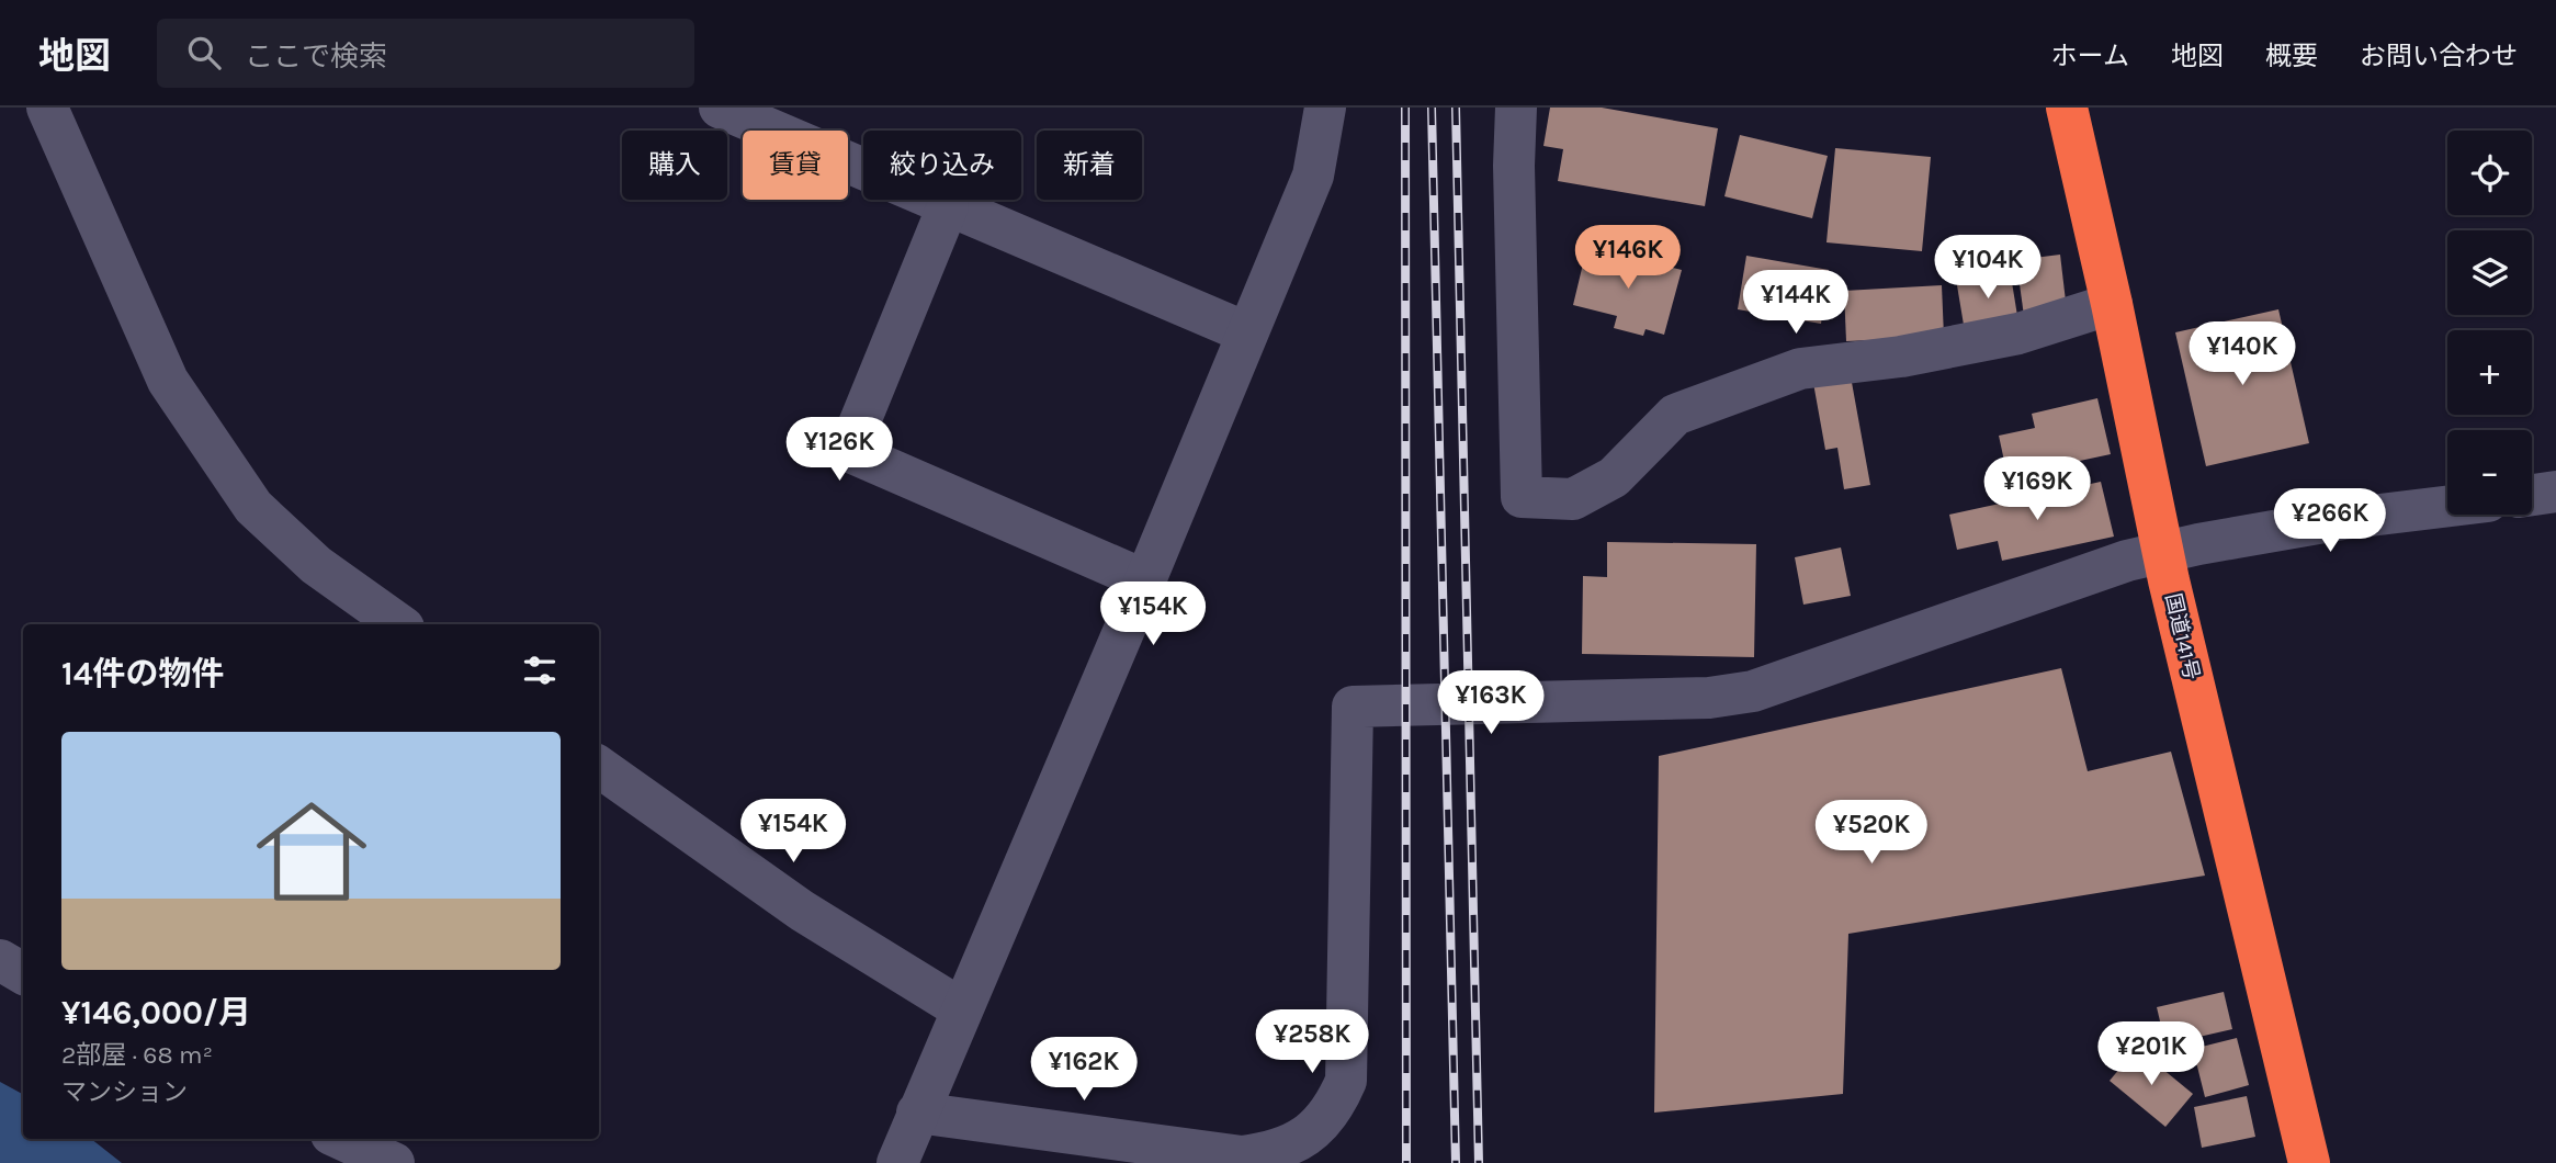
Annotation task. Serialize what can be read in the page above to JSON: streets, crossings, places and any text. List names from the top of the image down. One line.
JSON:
{"streets":{"highway":["国道141号"]},"page":{"header":"地図","search":"ここで検索","nav":["ホーム","地図","概要","お問い合わせ"],"map_buttons":["+","−"],"chip":["購入","賃貸","絞り込み","新着"],"price":["¥146K","¥104K","¥144K","¥140K","¥126K","¥169K","¥266K","¥154K","¥163K","¥154K","¥520K","¥258K","¥201K","¥162K"],"heading":"14件の物件","list":[{"name":"¥146,000/月","note":"2部屋 · 68 m² · マンション"}]}}
